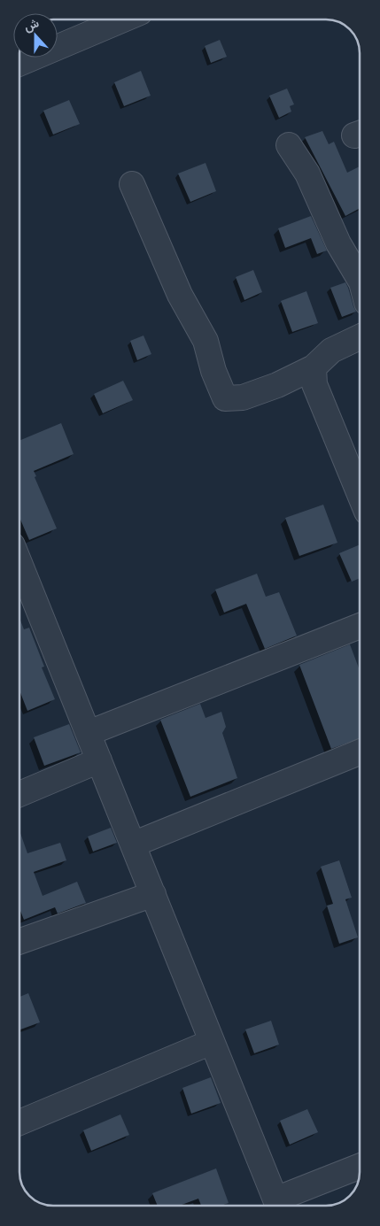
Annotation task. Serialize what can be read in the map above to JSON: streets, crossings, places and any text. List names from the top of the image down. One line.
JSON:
{"north":"top"}
